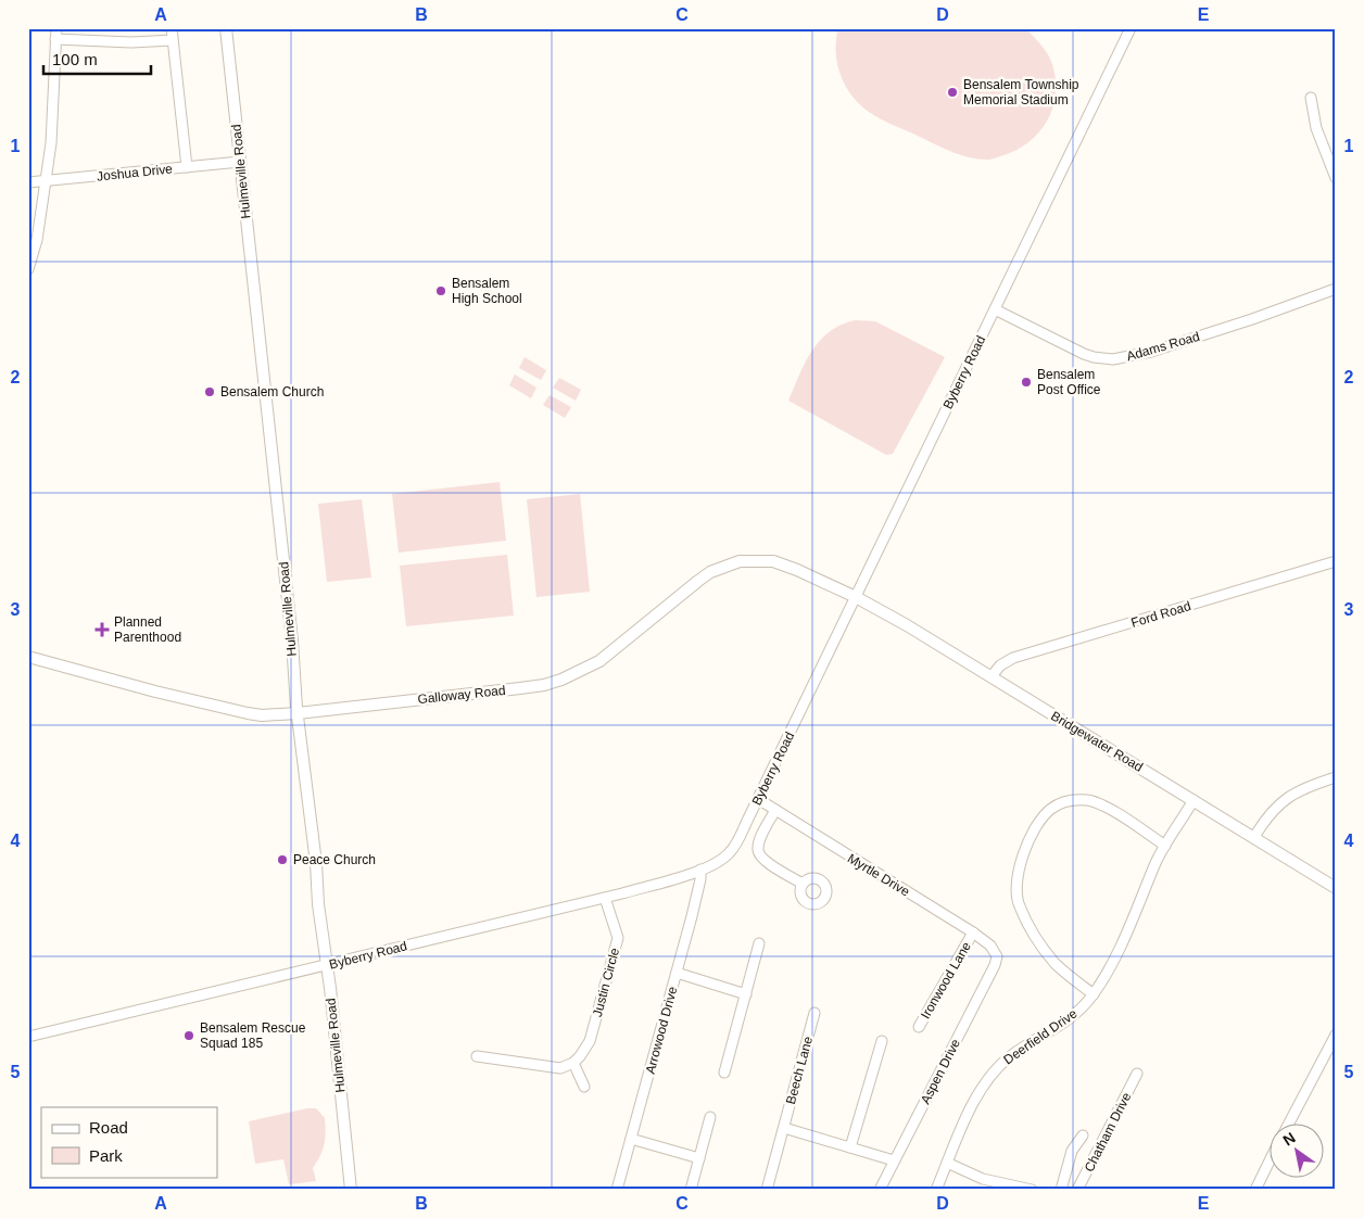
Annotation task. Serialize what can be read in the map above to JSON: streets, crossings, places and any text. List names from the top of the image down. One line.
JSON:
{"streets":{"main road":["Hulmeville Road","Galloway Road","Bridgewater Road"],"street":["Joshua Drive","Adams Road","Byberry Road","Ford Road","Myrtle Drive","Ironwood Lane","Justin Circle","Arrowood Drive","Deerfield Drive","Beech Lane","Aspen Drive","Chatham Drive"]},"crossings":[["Hulmeville Road","Joshua Drive"],["Hulmeville Road","Byberry Road"],["Hulmeville Road","Galloway Road"],["Adams Road","Byberry Road"],["Byberry Road","Galloway Road"],["Byberry Road","Bridgewater Road"],["Byberry Road","Myrtle Drive"],["Byberry Road","Justin Circle"],["Byberry Road","Arrowood Drive"],["Ford Road","Bridgewater Road"],["Galloway Road","Bridgewater Road"],["Bridgewater Road","Deerfield Drive"],["Myrtle Drive","Ironwood Lane"],["Myrtle Drive","Aspen Drive"]],"places":{"other":["Bensalem Township Memorial Stadium","Bensalem High School","Bensalem Post Office","Bensalem Church","Peace Church","Bensalem Rescue Squad 185"],"health":["Planned Parenthood"]},"legend":["Road","Park"],"scale_bar":"100 m","north":"top left","grid":{"columns":["A","B","C","D","E"],"rows":["1","2","3","4","5"]}}
